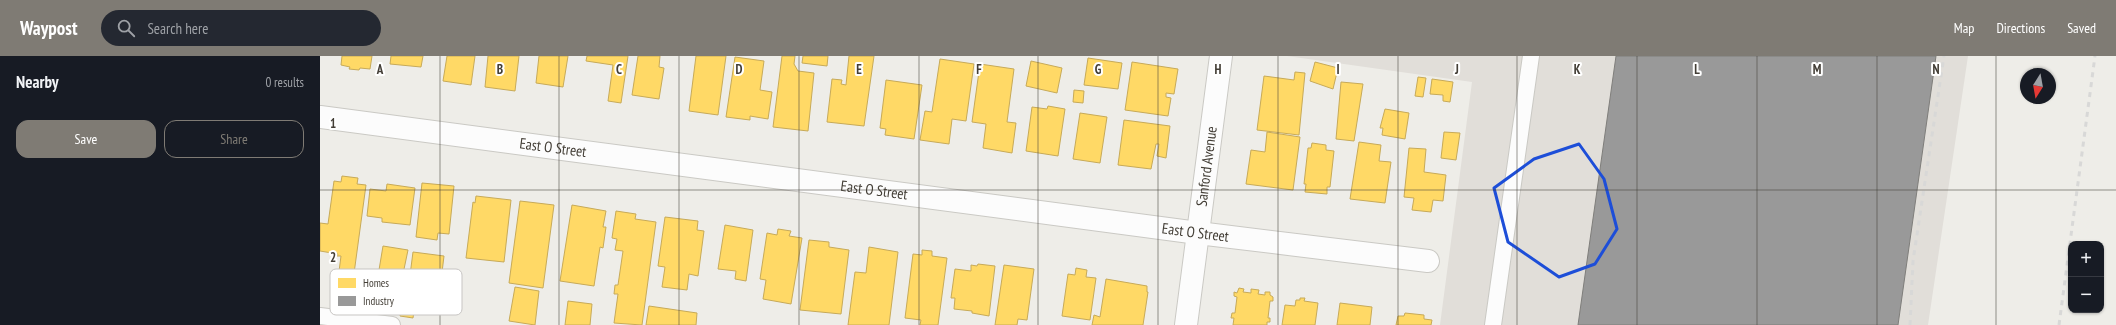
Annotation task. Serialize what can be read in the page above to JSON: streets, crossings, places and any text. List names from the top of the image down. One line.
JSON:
{"streets":{"street":["East O Street","Sanford Avenue"]},"crossings":[["East O Street","Sanford Avenue"]],"legend":["Homes","Industry"],"north":"bottom","page":{"header":"Waypost","search":"Search here","nav":["Map","Directions","Saved"],"heading":["Nearby","0 results"],"buttons":["Save","Share"],"map_buttons":["+","−"]},"grid":{"columns":["A","B","C","D","E","F","G","H","I","J","K","L","M","N"],"rows":["1","2"]}}
